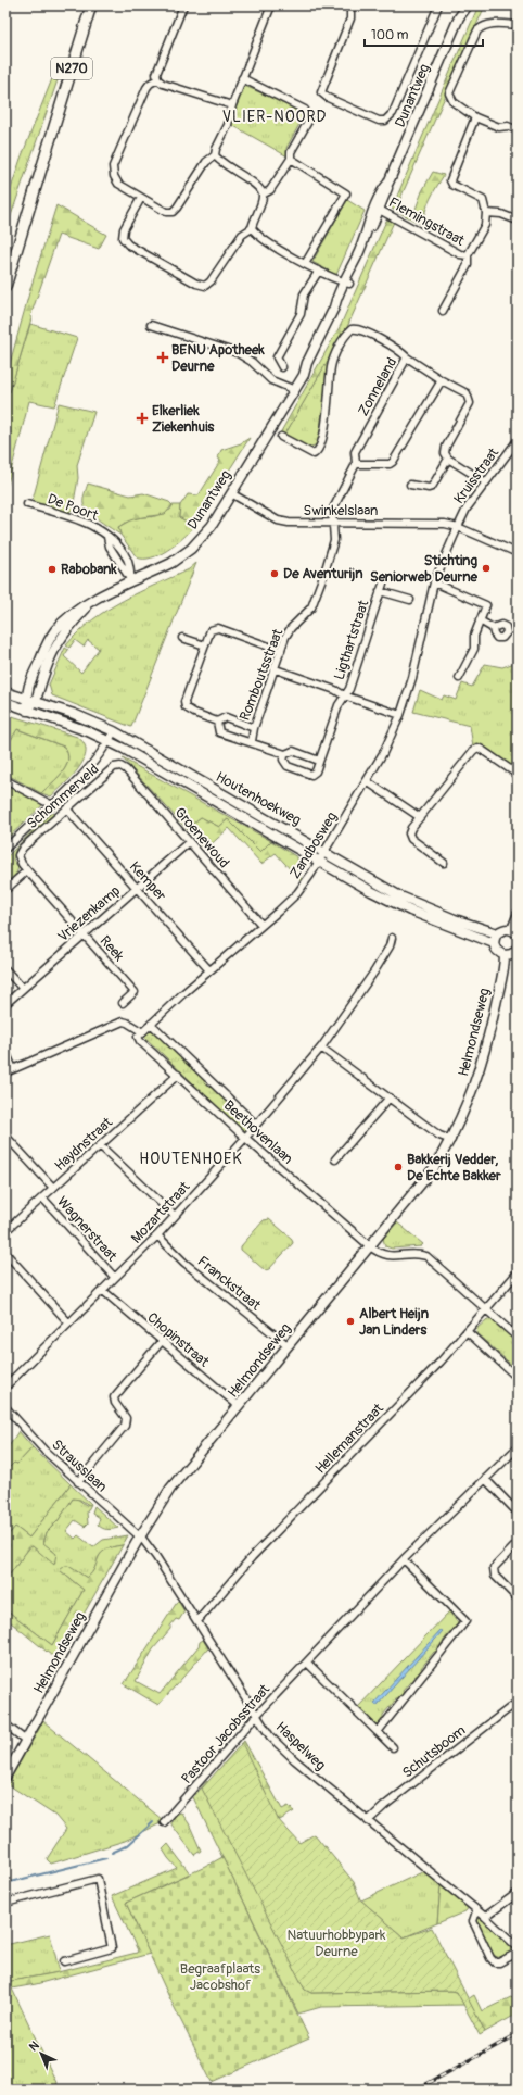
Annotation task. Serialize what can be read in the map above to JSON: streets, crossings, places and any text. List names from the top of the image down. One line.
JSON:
{"streets":{"main road":["N270"],"street":["Dunantweg","Flemingstraat","Zonneland","Kruisstraat","De Poort","Swinkelslaan","Ligthartstraat","Romboutsstraat","Schommerveld","Houtenhoekweg","Groenewoud","Zandbosweg","Kemper","Vriezenkamp","Reek","Helmondseweg","Beethovenlaan","Haydnstraat","Mozartstraat","Wagnerstraat","Franckstraat","Chopinstraat","Hellemanstraat","Strausslaan","Pastoor Jacobsstraat","Haspelweg","Schutsboom"]},"crossings":[["Dunantweg","Flemingstraat"],["Dunantweg","De Poort"],["Dunantweg","Swinkelslaan"],["Dunantweg","Houtenhoekweg"],["Zonneland","Swinkelslaan"],["Zonneland","Romboutsstraat"],["Kruisstraat","Swinkelslaan"],["Kruisstraat","Zandbosweg"],["Swinkelslaan","Romboutsstraat"],["Swinkelslaan","Zandbosweg"],["Ligthartstraat","Romboutsstraat"],["Ligthartstraat","Zandbosweg"],["Schommerveld","Houtenhoekweg"],["Schommerveld","Groenewoud"],["Schommerveld","Kemper"],["Schommerveld","Reek"],["Houtenhoekweg","Zandbosweg"],["Groenewoud","Zandbosweg"],["Groenewoud","Vriezenkamp"],["Zandbosweg","Kemper"],["Zandbosweg","Beethovenlaan"],["Kemper","Vriezenkamp"],["Vriezenkamp","Reek"],["Helmondseweg","Beethovenlaan"],["Helmondseweg","Franckstraat"],["Helmondseweg","Chopinstraat"],["Helmondseweg","Strausslaan"],["Helmondseweg","Haspelweg"],["Beethovenlaan","Haydnstraat"],["Beethovenlaan","Mozartstraat"],["Beethovenlaan","Hellemanstraat"],["Haydnstraat","Wagnerstraat"],["Mozartstraat","Wagnerstraat"],["Mozartstraat","Franckstraat"],["Mozartstraat","Chopinstraat"],["Hellemanstraat","Haspelweg"],["Strausslaan","Haspelweg"],["Pastoor Jacobsstraat","Haspelweg"],["Haspelweg","Schutsboom"]],"districts":["VLIER-NOORD","HOUTENHOEK"],"parks":["Natuurhobbypark Deurne","Begraafplaats Jacobshof"],"places":{"health":["BENU Apotheek Deurne","Elkerliek Ziekenhuis"],"other":["Stichting Seniorweb Deurne","Rabobank","De Aventurijn","Bakkerij Vedder, De Echte Bakker","Albert Heijn Jan Linders"]},"scale_bar":"100 m","north":"top left"}
